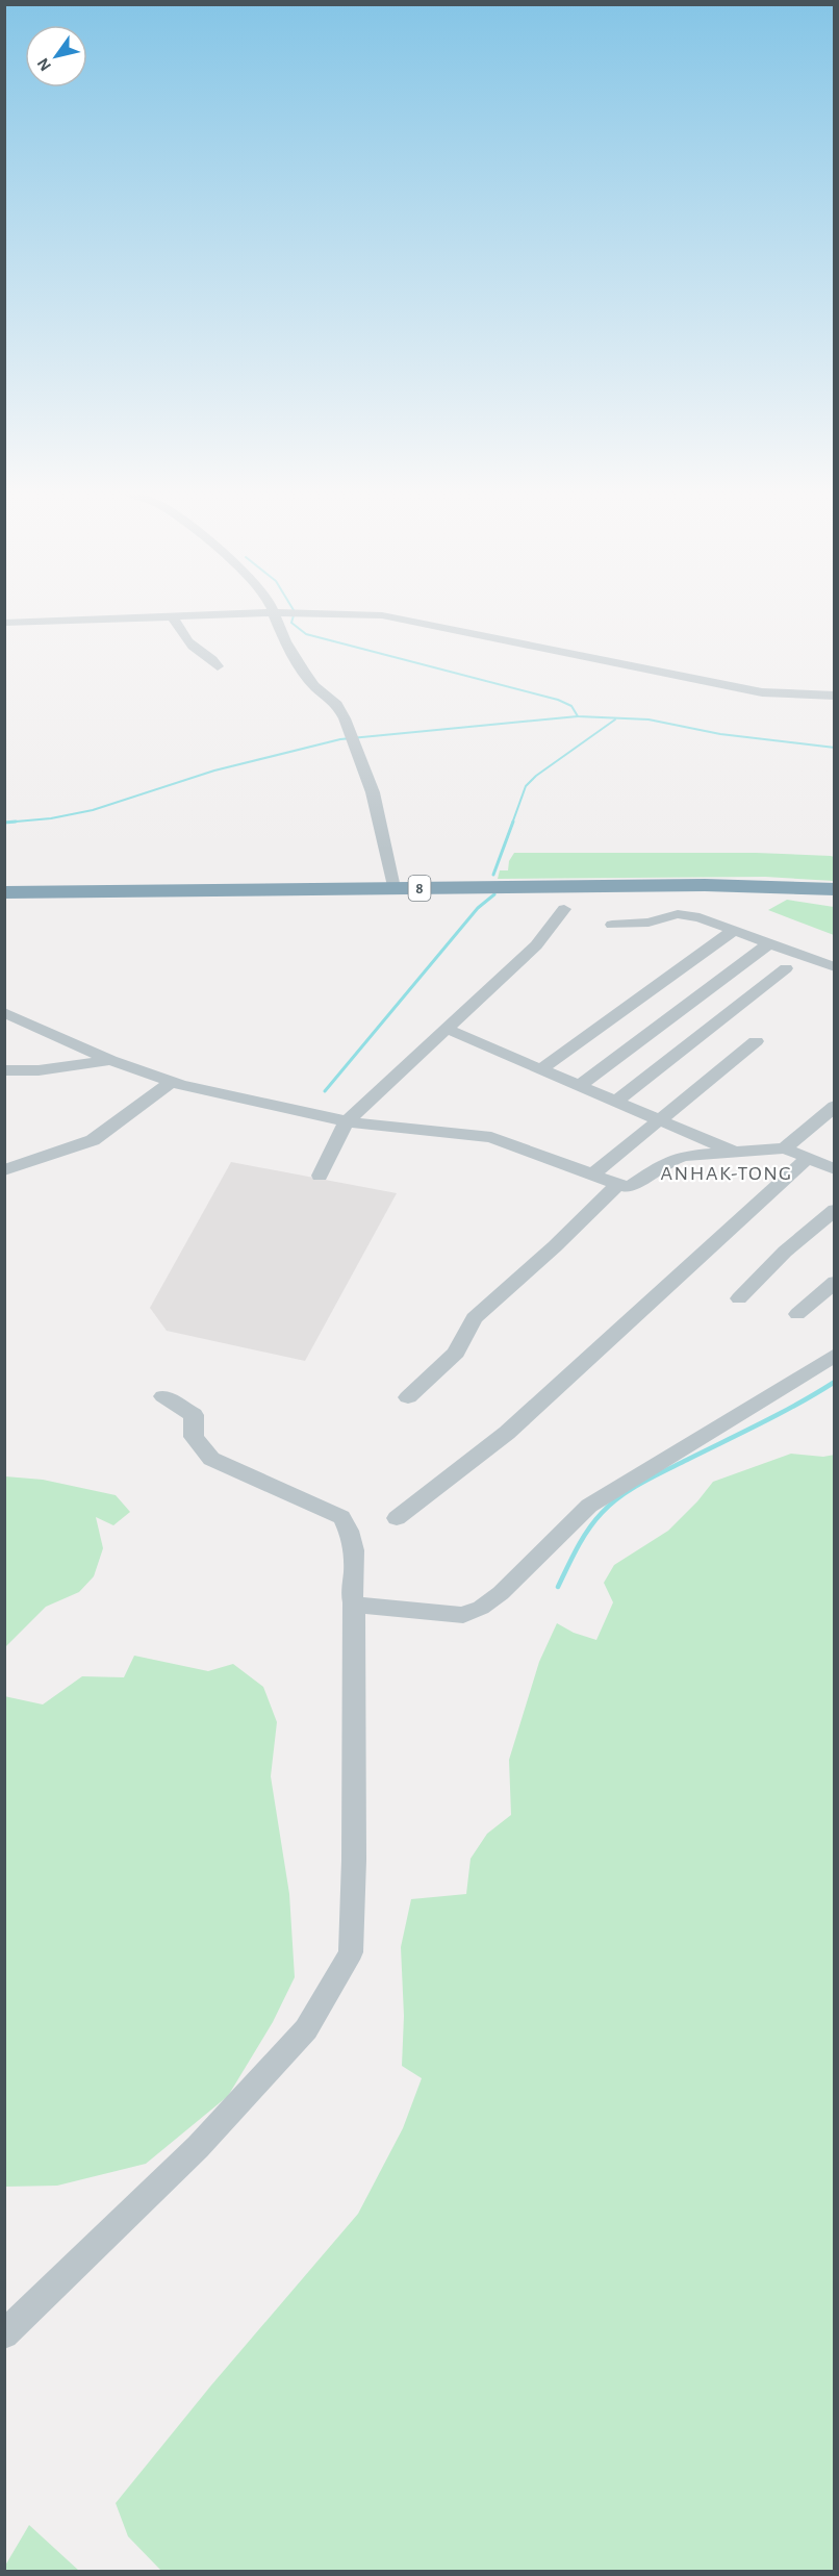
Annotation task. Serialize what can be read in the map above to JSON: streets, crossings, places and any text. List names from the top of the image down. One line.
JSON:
{"streets":{"highway":["8"]},"districts":["ANHAK-TONG"],"north":"bottom left"}
